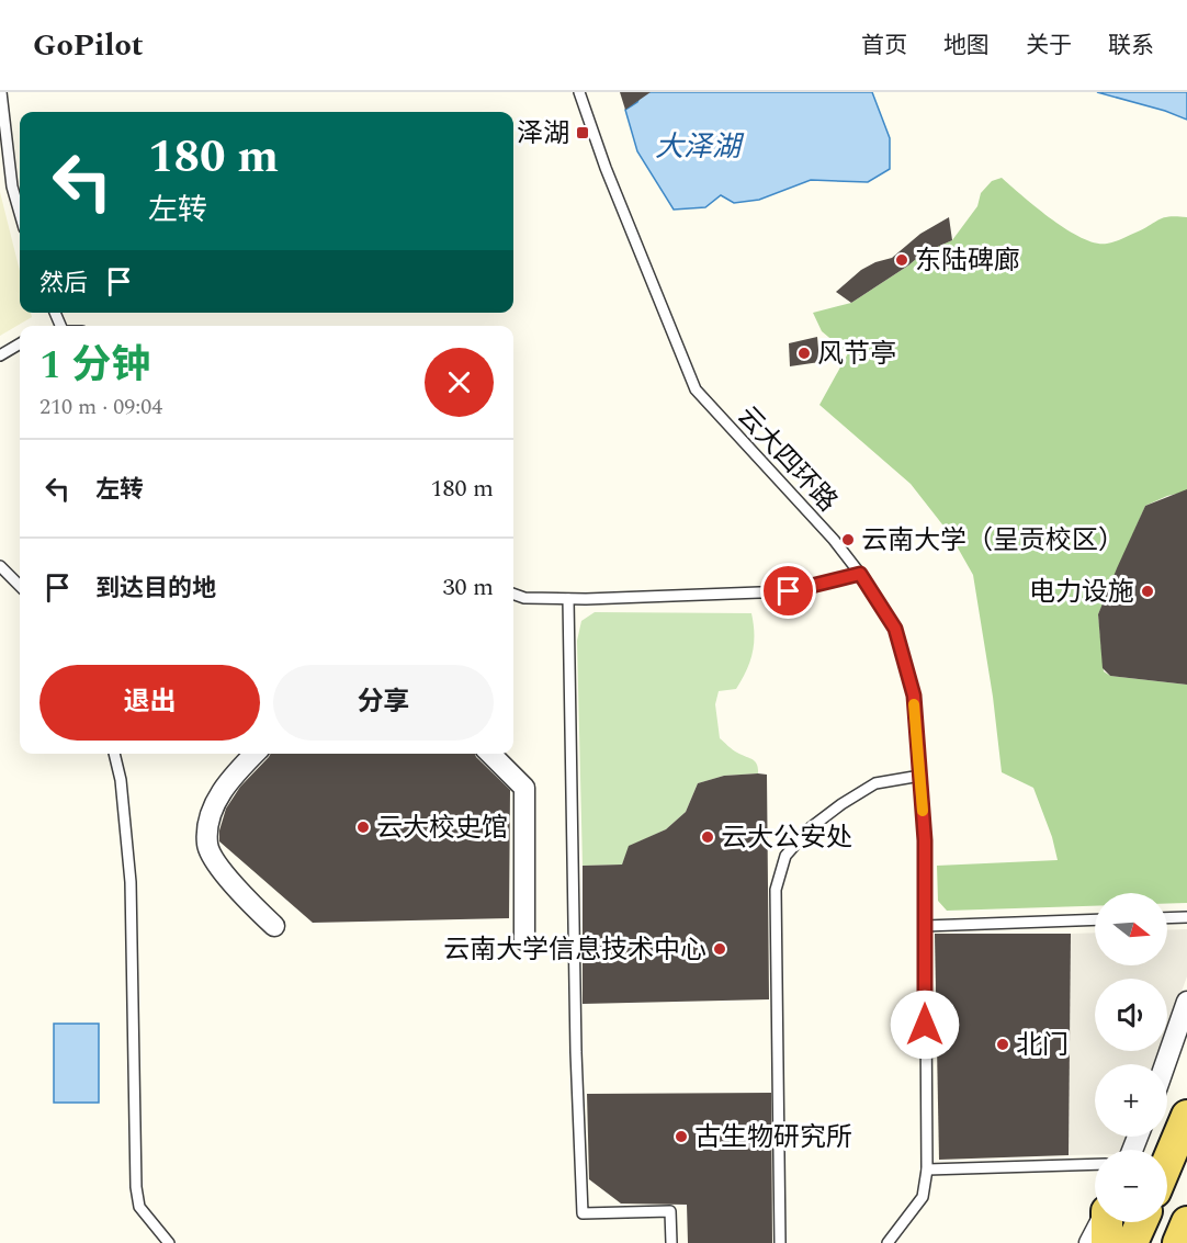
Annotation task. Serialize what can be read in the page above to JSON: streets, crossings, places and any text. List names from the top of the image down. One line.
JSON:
{"streets":{"lane":["云大四环路"]},"water":["大泽湖"],"places":{"transit":["泽湖"],"other":["东陆碑廊","风节亭","云南大学（呈贡校区）","电力设施","云大校史馆","云大公安处","云南大学信息技术中心","北门","古生物研究所"]},"north":"right","page":{"header":"GoPilot","nav":["首页","地图","关于","联系"],"turn":["180 m","左转"],"then":"然后","heading":["1 分钟","210 m · 09:04"],"list":[{"name":"左转","value":"180 m"},{"name":"到达目的地","value":"30 m"}],"buttons":["退出","分享"],"map_buttons":["+","−"]}}
